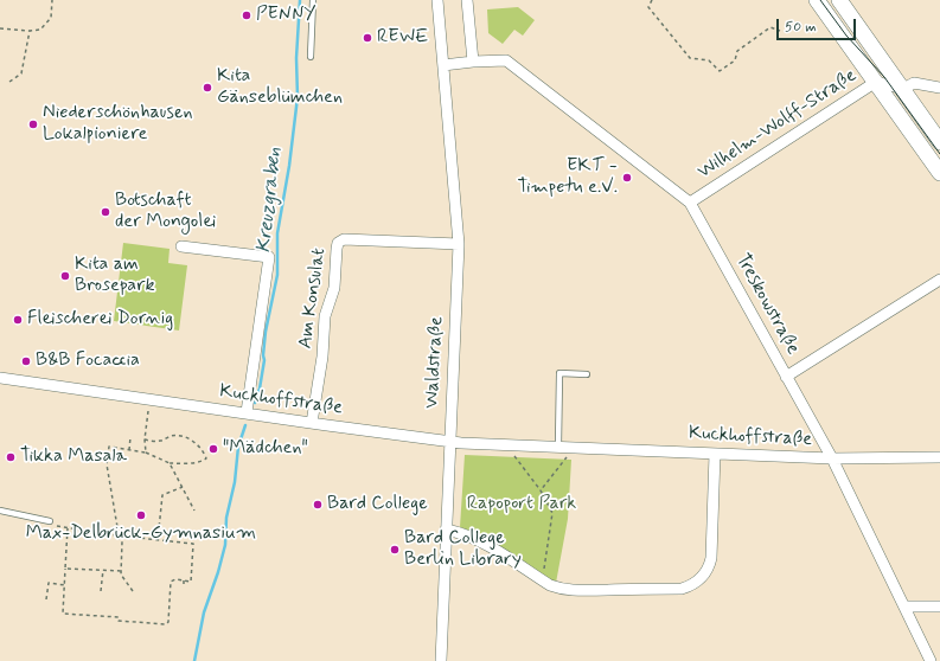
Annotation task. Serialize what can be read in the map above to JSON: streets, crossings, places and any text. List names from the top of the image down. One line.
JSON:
{"streets":{"street":["Wilhelm-Wolff-Straße","Am Konsulat","Treskowstraße","Waldstraße","Kuckhoffstraße"]},"crossings":[["Wilhelm-Wolff-Straße","Treskowstraße"],["Am Konsulat","Waldstraße"],["Am Konsulat","Kuckhoffstraße"],["Treskowstraße","Kuckhoffstraße"],["Waldstraße","Kuckhoffstraße"]],"water":["Kreuzgraben"],"parks":["Rapoport Park"],"places":["PENNY","REWE","Kita Gänseblümchen","Niederschönhausen Lokalpioniere","EKT - Timpetu e.V.","Botschaft der Mongolei","Kita am Brosepark","Fleischerei Dornig","B&B Focaccia","\"Mädchen\"","Tikka Masala","Bard College","Max-Delbrück-Gymnasium","Bard College Berlin Library"],"scale_bar":"50 m"}
